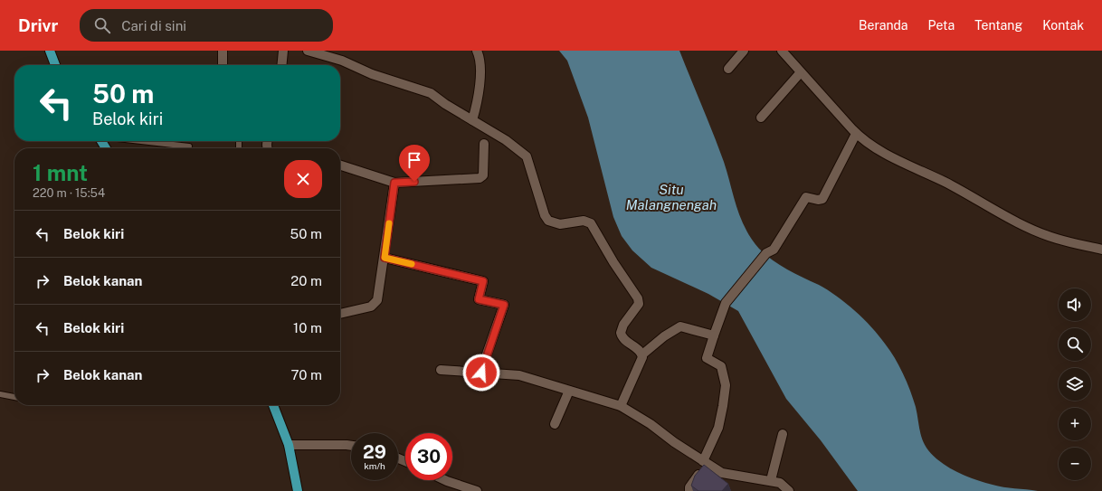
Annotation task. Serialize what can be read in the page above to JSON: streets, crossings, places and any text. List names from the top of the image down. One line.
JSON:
{"water":["Situ Malangnengah"],"page":{"header":"Drivr","search":"Cari di sini","nav":["Beranda","Peta","Tentang","Kontak"],"turn":["50 m","Belok kiri"],"heading":["1 mnt","220 m · 15:54"],"list":[{"name":"Belok kiri","value":"50 m"},{"name":"Belok kanan","value":"20 m"},{"name":"Belok kiri","value":"10 m"},{"name":"Belok kanan","value":"70 m"}],"map_buttons":["+","−"],"speed":"29 km/h","limit":"30"}}
